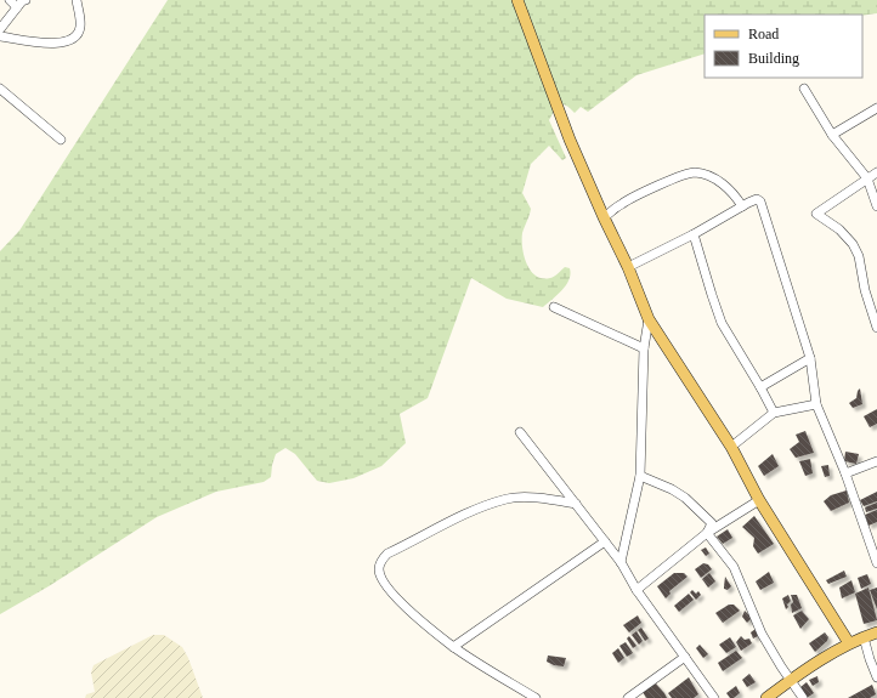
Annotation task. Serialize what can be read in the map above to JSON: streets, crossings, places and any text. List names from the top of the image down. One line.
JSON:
{"legend":["Road","Building"]}
